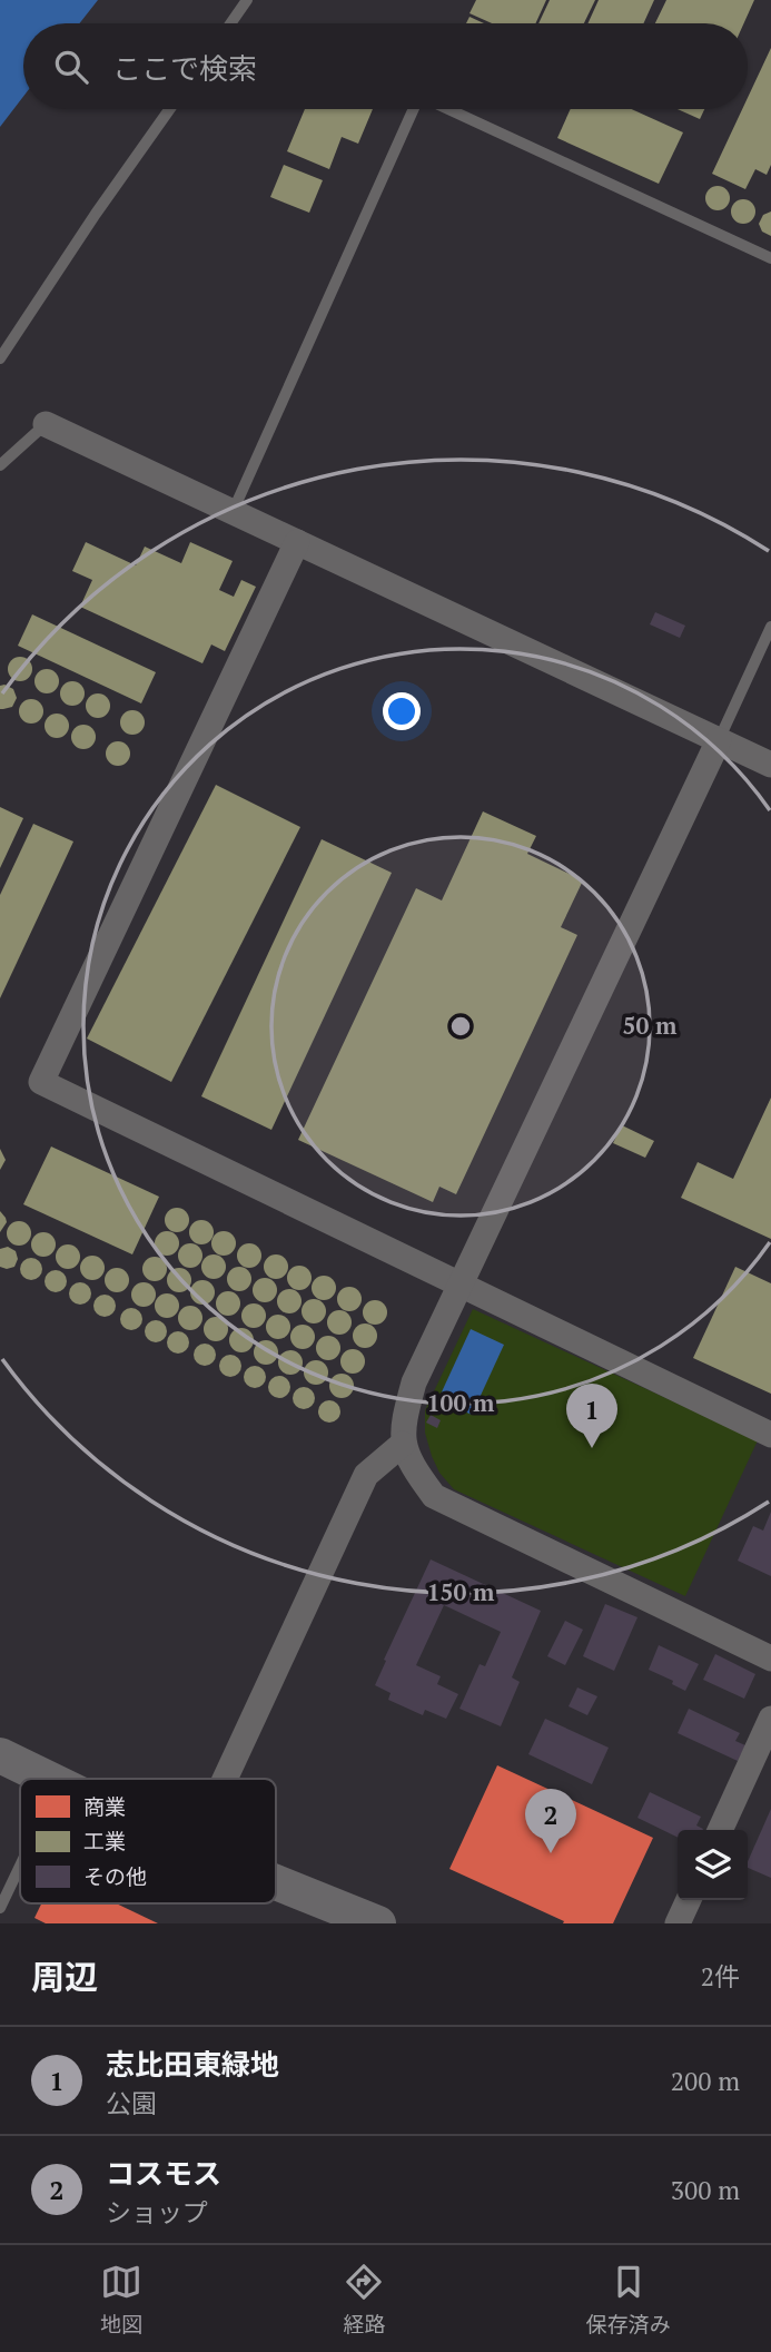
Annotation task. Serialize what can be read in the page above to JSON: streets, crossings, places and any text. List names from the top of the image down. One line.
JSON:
{"legend":["商業","工業","その他"],"page":{"search":"ここで検索","pins":["1","2"],"heading":["周辺","2件"],"list":[{"mark":"1","name":"志比田東緑地","note":"公園","value":"200 m"},{"mark":"2","name":"コスモス","note":"ショップ","value":"300 m"}],"nav":["地図","経路","保存済み"]},"rings":["50 m","100 m","150 m"]}
